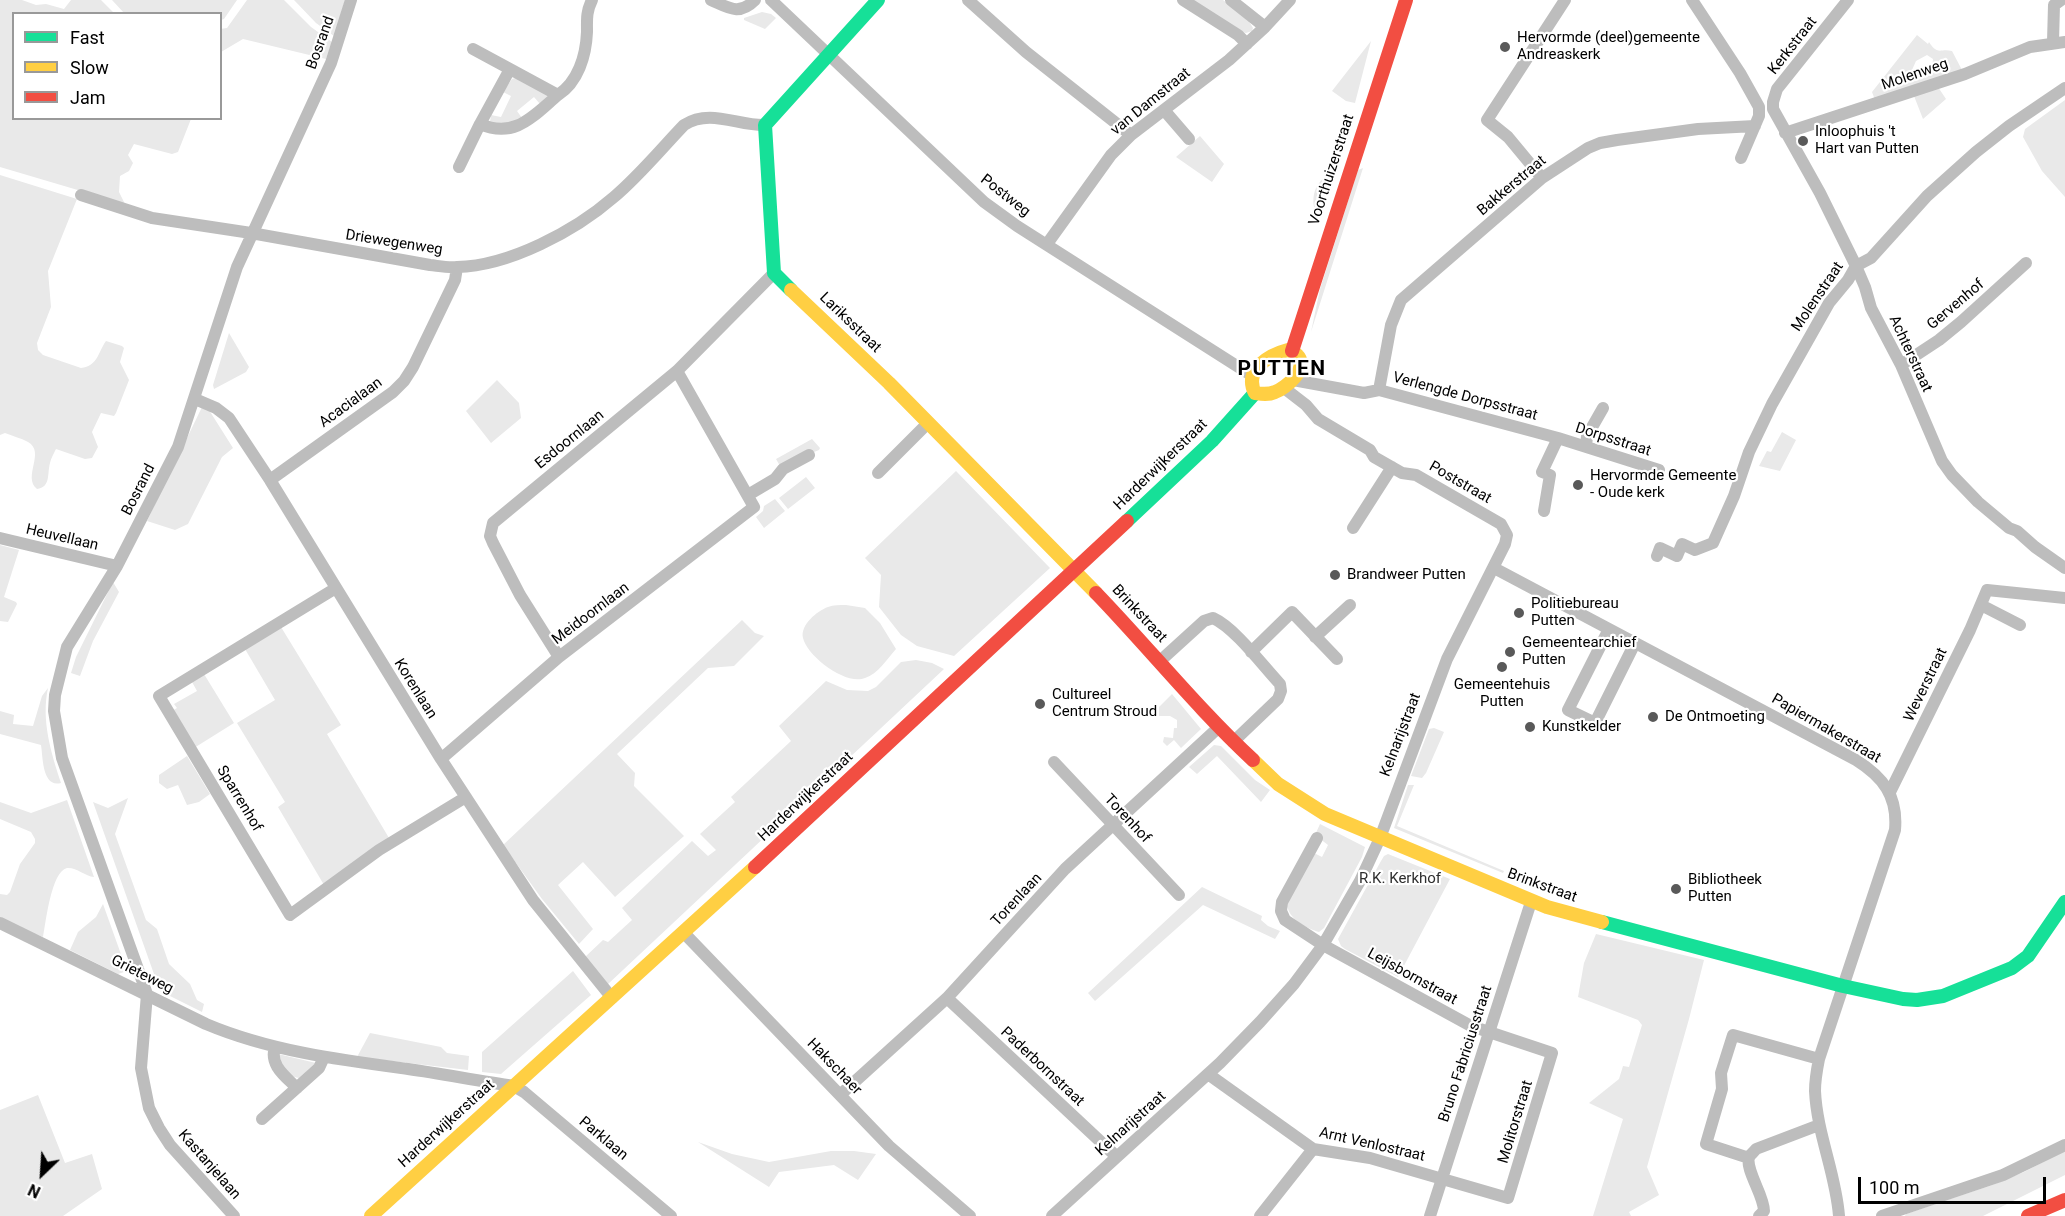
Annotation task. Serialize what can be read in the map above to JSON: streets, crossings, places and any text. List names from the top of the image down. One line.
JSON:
{"streets":{"street":["Bosrand","Kerkstraat","Molenweg","van Damstraat","Voorthuizerstraat","Bakkerstraat","Postweg","Driewegenweg","Molenstraat","Gervenhof","Lariksstraat","Achterstraat","Verlengde Dorpsstraat","Acacialaan","Esdoornlaan","Dorpsstraat","Harderwijkerstraat","Poststraat","Heuvellaan","Meidoornlaan","Brinkstraat","Weverstraat","Korenlaan","Papiermakerstraat","Kelnarijstraat","Sparrenhof","Torenhof","Torenlaan","Grieteweg","Leijsbornstraat","Bruno Fabriciusstraat","Hakschaer","Paderbornstraat","Molitorstraat","Parklaan","Arnt Venlostraat","Kastanjelaan"]},"crossings":[["Bosrand","Driewegenweg"],["Bosrand","Heuvellaan"],["Bosrand","Korenlaan"],["Bosrand","Grieteweg"],["Bosrand","Kastanjelaan"],["Kerkstraat","Achterstraat"],["Molenweg","Achterstraat"],["van Damstraat","Postweg"],["Voorthuizerstraat","Postweg"],["Voorthuizerstraat","Verlengde Dorpsstraat"],["Voorthuizerstraat","Harderwijkerstraat"],["Voorthuizerstraat","Poststraat"],["Bakkerstraat","Verlengde Dorpsstraat"],["Postweg","Verlengde Dorpsstraat"],["Postweg","Harderwijkerstraat"],["Postweg","Poststraat"],["Driewegenweg","Acacialaan"],["Molenstraat","Achterstraat"],["Gervenhof","Achterstraat"],["Lariksstraat","Esdoornlaan"],["Lariksstraat","Harderwijkerstraat"],["Lariksstraat","Brinkstraat"],["Verlengde Dorpsstraat","Dorpsstraat"],["Verlengde Dorpsstraat","Harderwijkerstraat"],["Verlengde Dorpsstraat","Poststraat"],["Acacialaan","Korenlaan"],["Esdoornlaan","Meidoornlaan"],["Harderwijkerstraat","Poststraat"],["Harderwijkerstraat","Brinkstraat"],["Harderwijkerstraat","Korenlaan"],["Harderwijkerstraat","Grieteweg"],["Harderwijkerstraat","Hakschaer"],["Harderwijkerstraat","Parklaan"],["Poststraat","Kelnarijstraat"],["Meidoornlaan","Korenlaan"],["Brinkstraat","Kelnarijstraat"],["Brinkstraat","Torenlaan"],["Brinkstraat","Bruno Fabriciusstraat"],["Weverstraat","Papiermakerstraat"],["Korenlaan","Sparrenhof"],["Papiermakerstraat","Kelnarijstraat"],["Kelnarijstraat","Leijsbornstraat"],["Kelnarijstraat","Paderbornstraat"],["Kelnarijstraat","Arnt Venlostraat"],["Torenhof","Torenlaan"],["Torenlaan","Hakschaer"],["Torenlaan","Paderbornstraat"],["Grieteweg","Parklaan"],["Grieteweg","Kastanjelaan"],["Leijsbornstraat","Bruno Fabriciusstraat"],["Leijsbornstraat","Molitorstraat"],["Bruno Fabriciusstraat","Molitorstraat"],["Bruno Fabriciusstraat","Arnt Venlostraat"],["Molitorstraat","Arnt Venlostraat"]],"districts":["PUTTEN"],"parks":["R.K. Kerkhof"],"places":["Hervormde (deel)gemeente Andreaskerk","Inloophuis 't Hart van Putten","Hervormde Gemeente - Oude kerk","Brandweer Putten","Politiebureau Putten","Gemeentearchief Putten","Gemeentehuis Putten","Cultureel Centrum Stroud","De Ontmoeting","Kunstkelder","Bibliotheek Putten"],"legend":["Fast","Slow","Jam"],"scale_bar":"100 m","north":"bottom left"}
